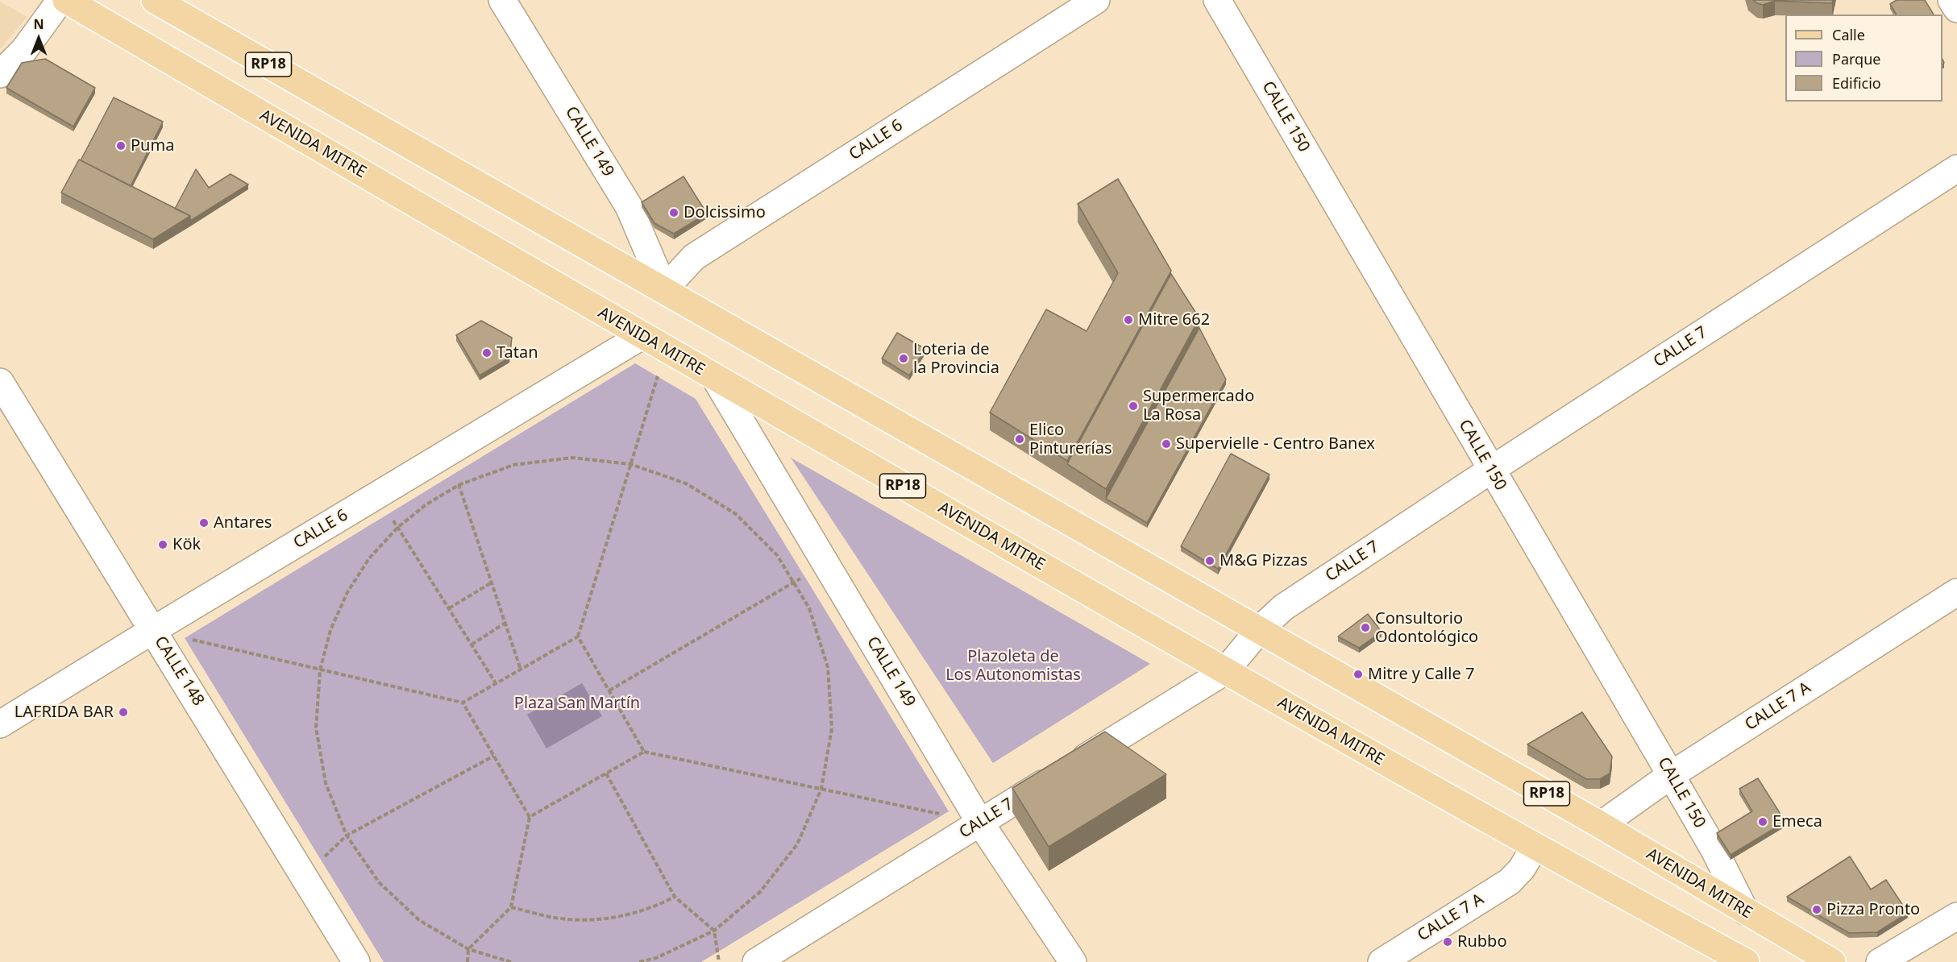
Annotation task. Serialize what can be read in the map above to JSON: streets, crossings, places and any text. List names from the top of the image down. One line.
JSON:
{"streets":{"main road":["RP18","AVENIDA MITRE"],"street":["CALLE 150","CALLE 6","CALLE 149","CALLE 7","CALLE 148","CALLE 7 A"]},"crossings":[["CALLE 150","AVENIDA MITRE"],["CALLE 150","CALLE 7"],["CALLE 150","CALLE 7 A"],["CALLE 6","CALLE 149"],["CALLE 6","AVENIDA MITRE"],["CALLE 6","CALLE 148"],["CALLE 149","AVENIDA MITRE"],["CALLE 149","CALLE 7"],["AVENIDA MITRE","CALLE 7"],["AVENIDA MITRE","CALLE 7 A"]],"parks":["Plazoleta de Los Autonomistas","Plaza San Martín"],"places":["Puma","Dolcissimo","Mitre 662","Tatan","Loteria de la Provincia","Supermercado La Rosa","Elico Pinturerías","Supervielle - Centro Banex","Antares","Kök","M&G Pizzas","Consultorio Odontológico","Mitre y Calle 7","LAFRIDA BAR","Emeca","Pizza Pronto","Rubbo"],"legend":["Calle","Parque","Edificio"],"north":"top"}
